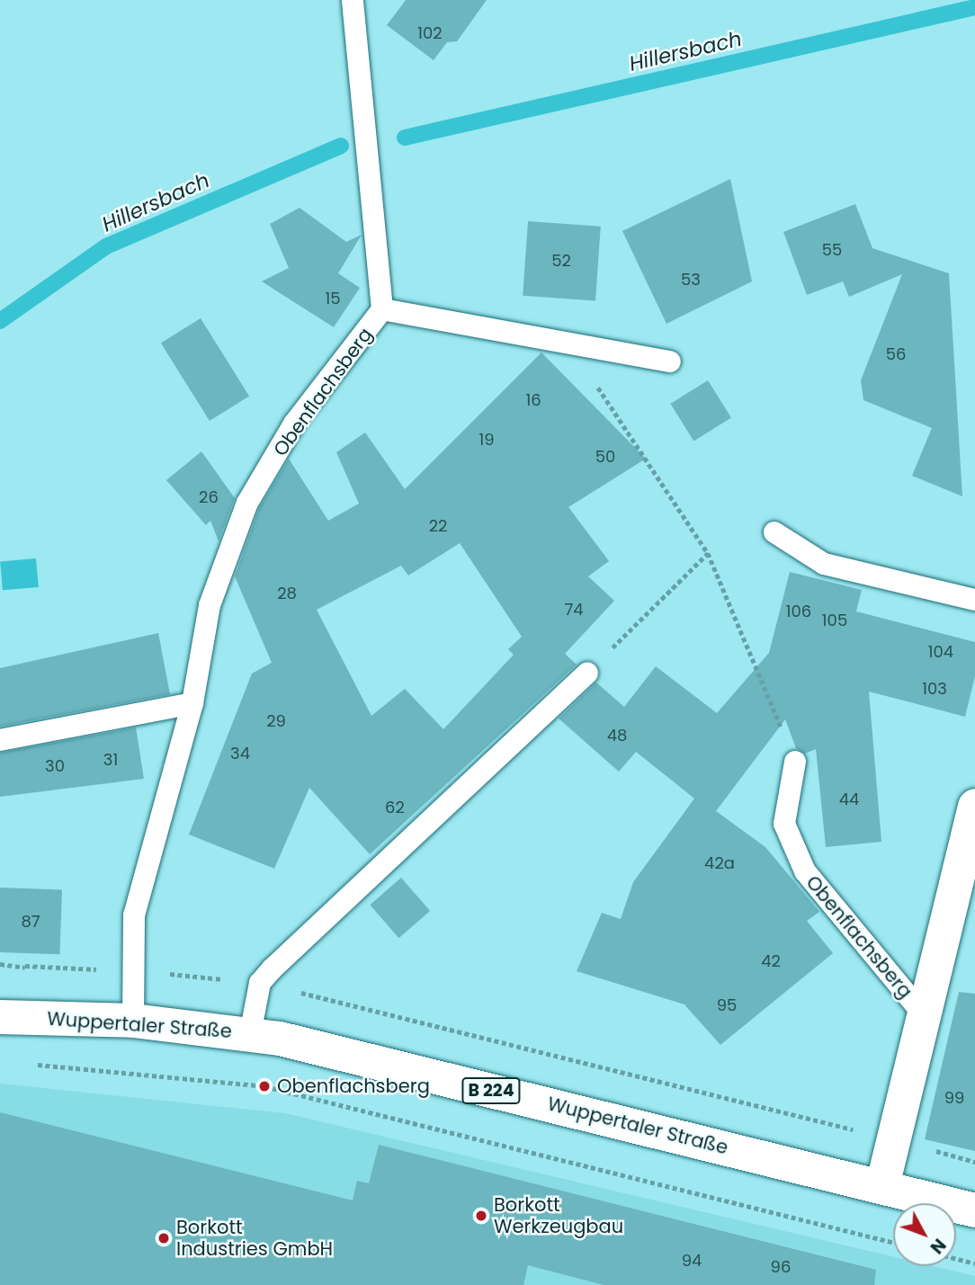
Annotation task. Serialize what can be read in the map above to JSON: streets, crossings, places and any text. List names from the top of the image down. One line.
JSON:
{"streets":{"main road":["Obenflachsberg","Wuppertaler Straße","B 224"]},"crossings":[["Obenflachsberg","Wuppertaler Straße"]],"water":["Hillersbach"],"places":["Obenflachsberg","Borkott Werkzeugbau","Borkott Industries GmbH"],"house_numbers":["102","55","52","53","15","56","16","19","50","26","22","28","74","106","105","104","103","29","48","34","31","30","44","62","42a","87","42","95","99","94","96"],"north":"bottom right"}
